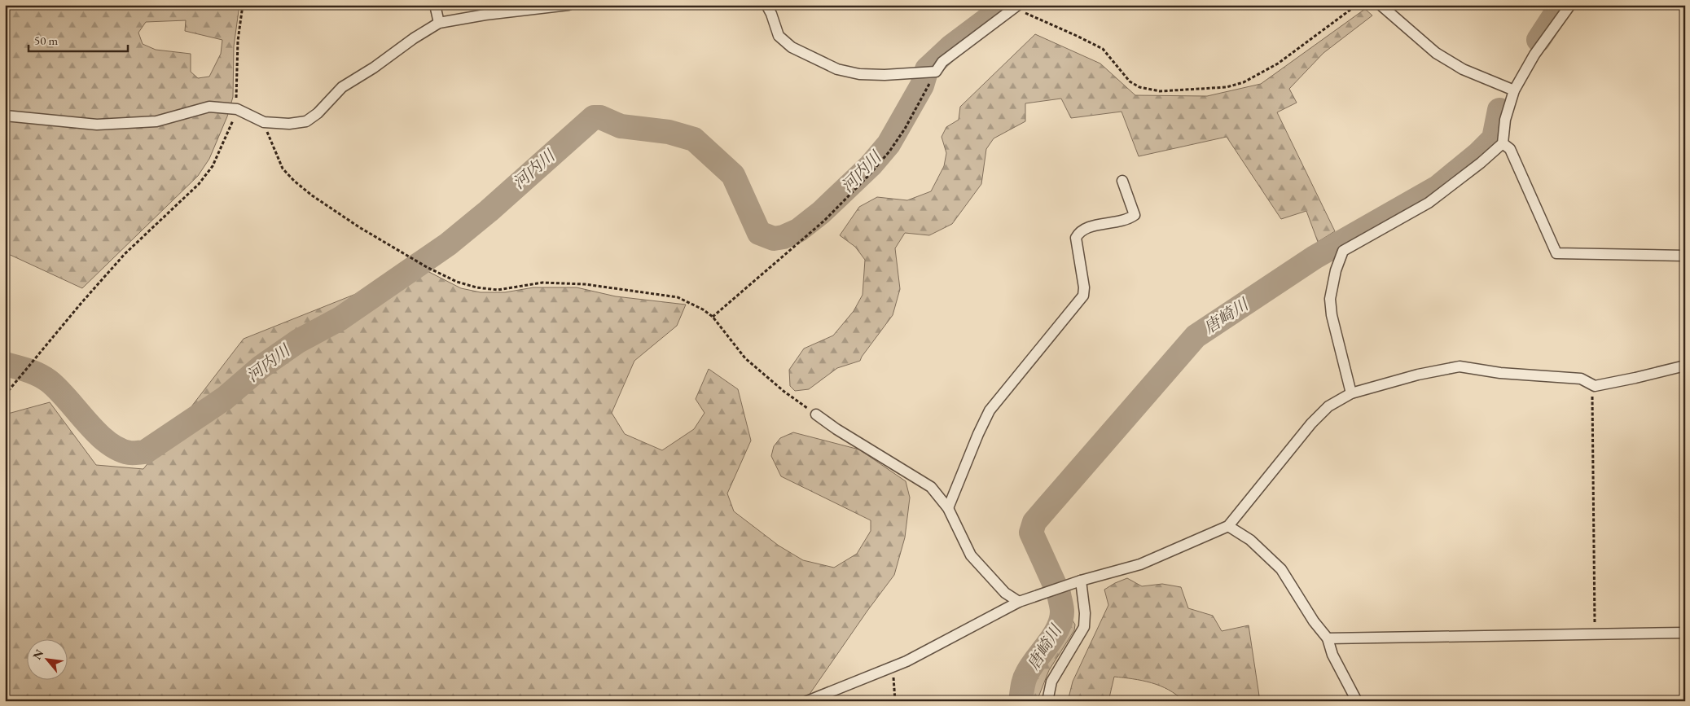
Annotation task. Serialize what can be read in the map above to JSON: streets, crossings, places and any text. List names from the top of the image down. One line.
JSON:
{"water":["河内川","唐崎川"],"scale_bar":"50 m","north":"top left"}
